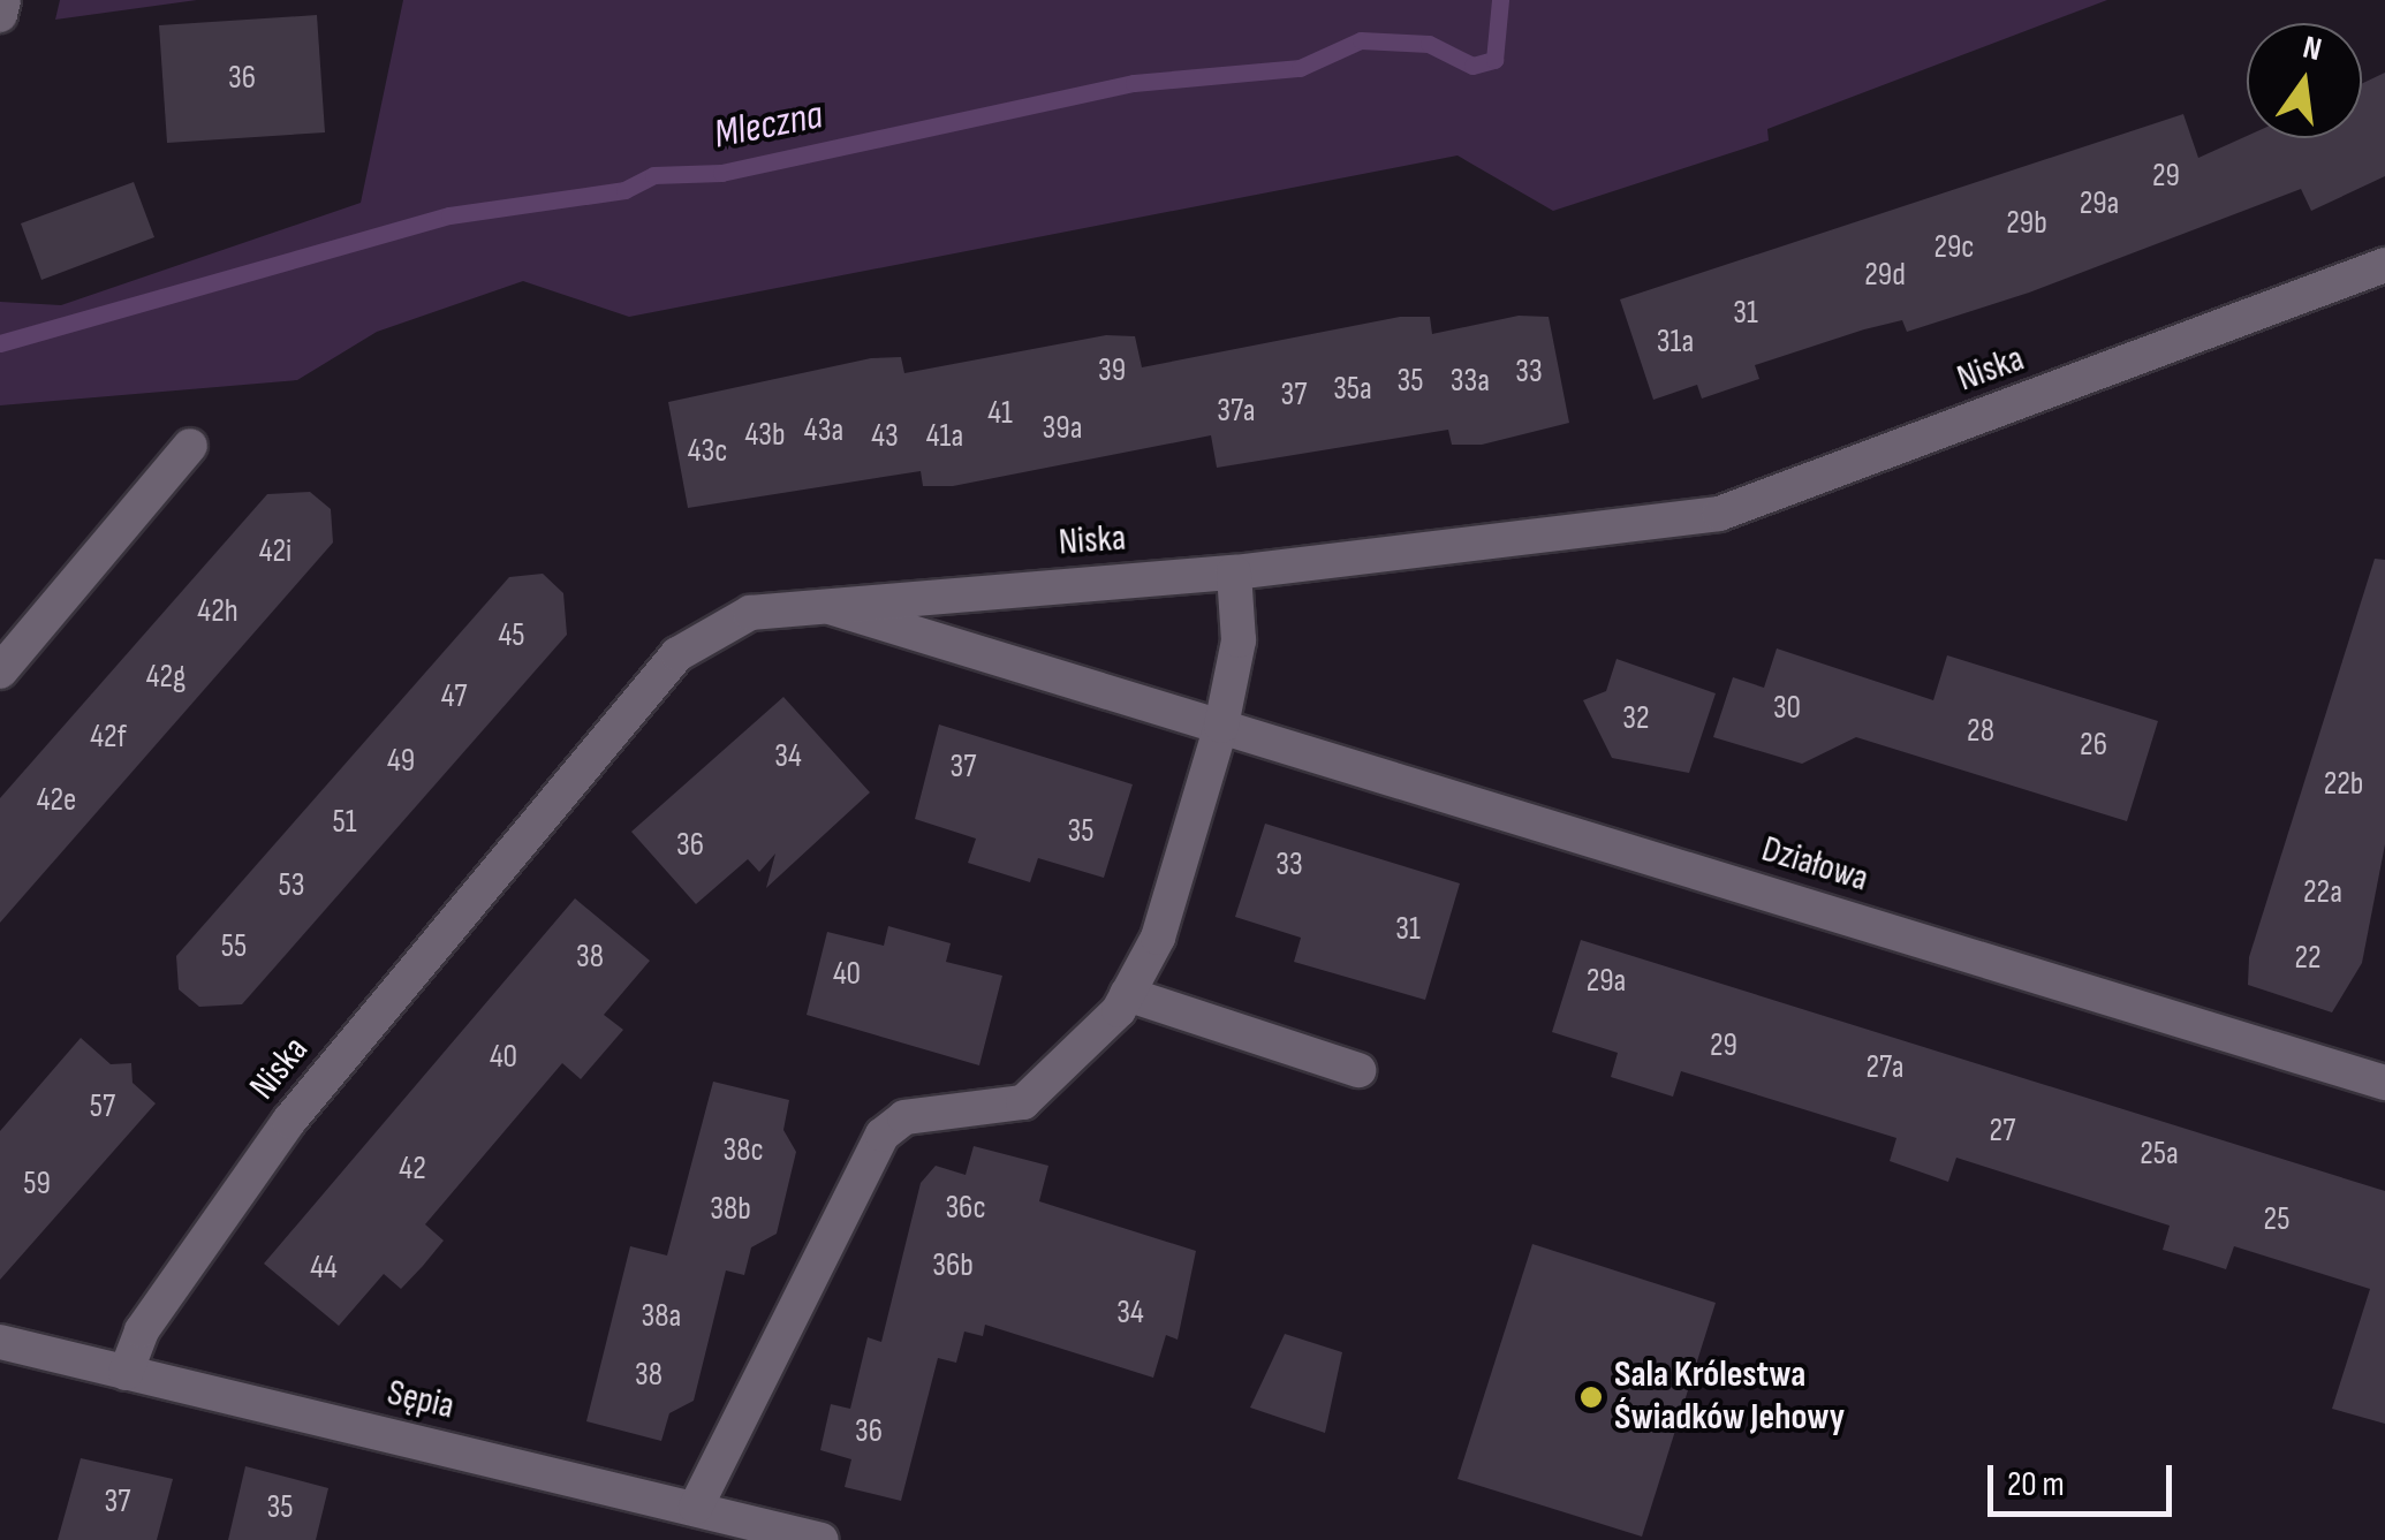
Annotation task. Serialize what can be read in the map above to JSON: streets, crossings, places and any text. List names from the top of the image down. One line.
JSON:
{"streets":{"street":["Niska","Działowa","Sępia"]},"crossings":[["Niska","Działowa"],["Niska","Sępia"]],"water":["Mleczna"],"places":["Sala Królestwa Świadków Jehowy"],"house_numbers":["36","29","29a","29b","29c","29d","31","31a","39","33","35","33a","35a","37","37a","41","39a","43a","43b","43","41a","43c","42i","42h","45","42g","47","30","32","28","42f","26","34","49","37","22b","42e","51","35","36","33","53","22a","31","55","38","22","40","29a","29","40","27a","57","27","38c","25a","42","59","36c","38b","25","36b","44","34","38a","38","36","37","35"],"scale_bar":"20 m","north":"top"}
